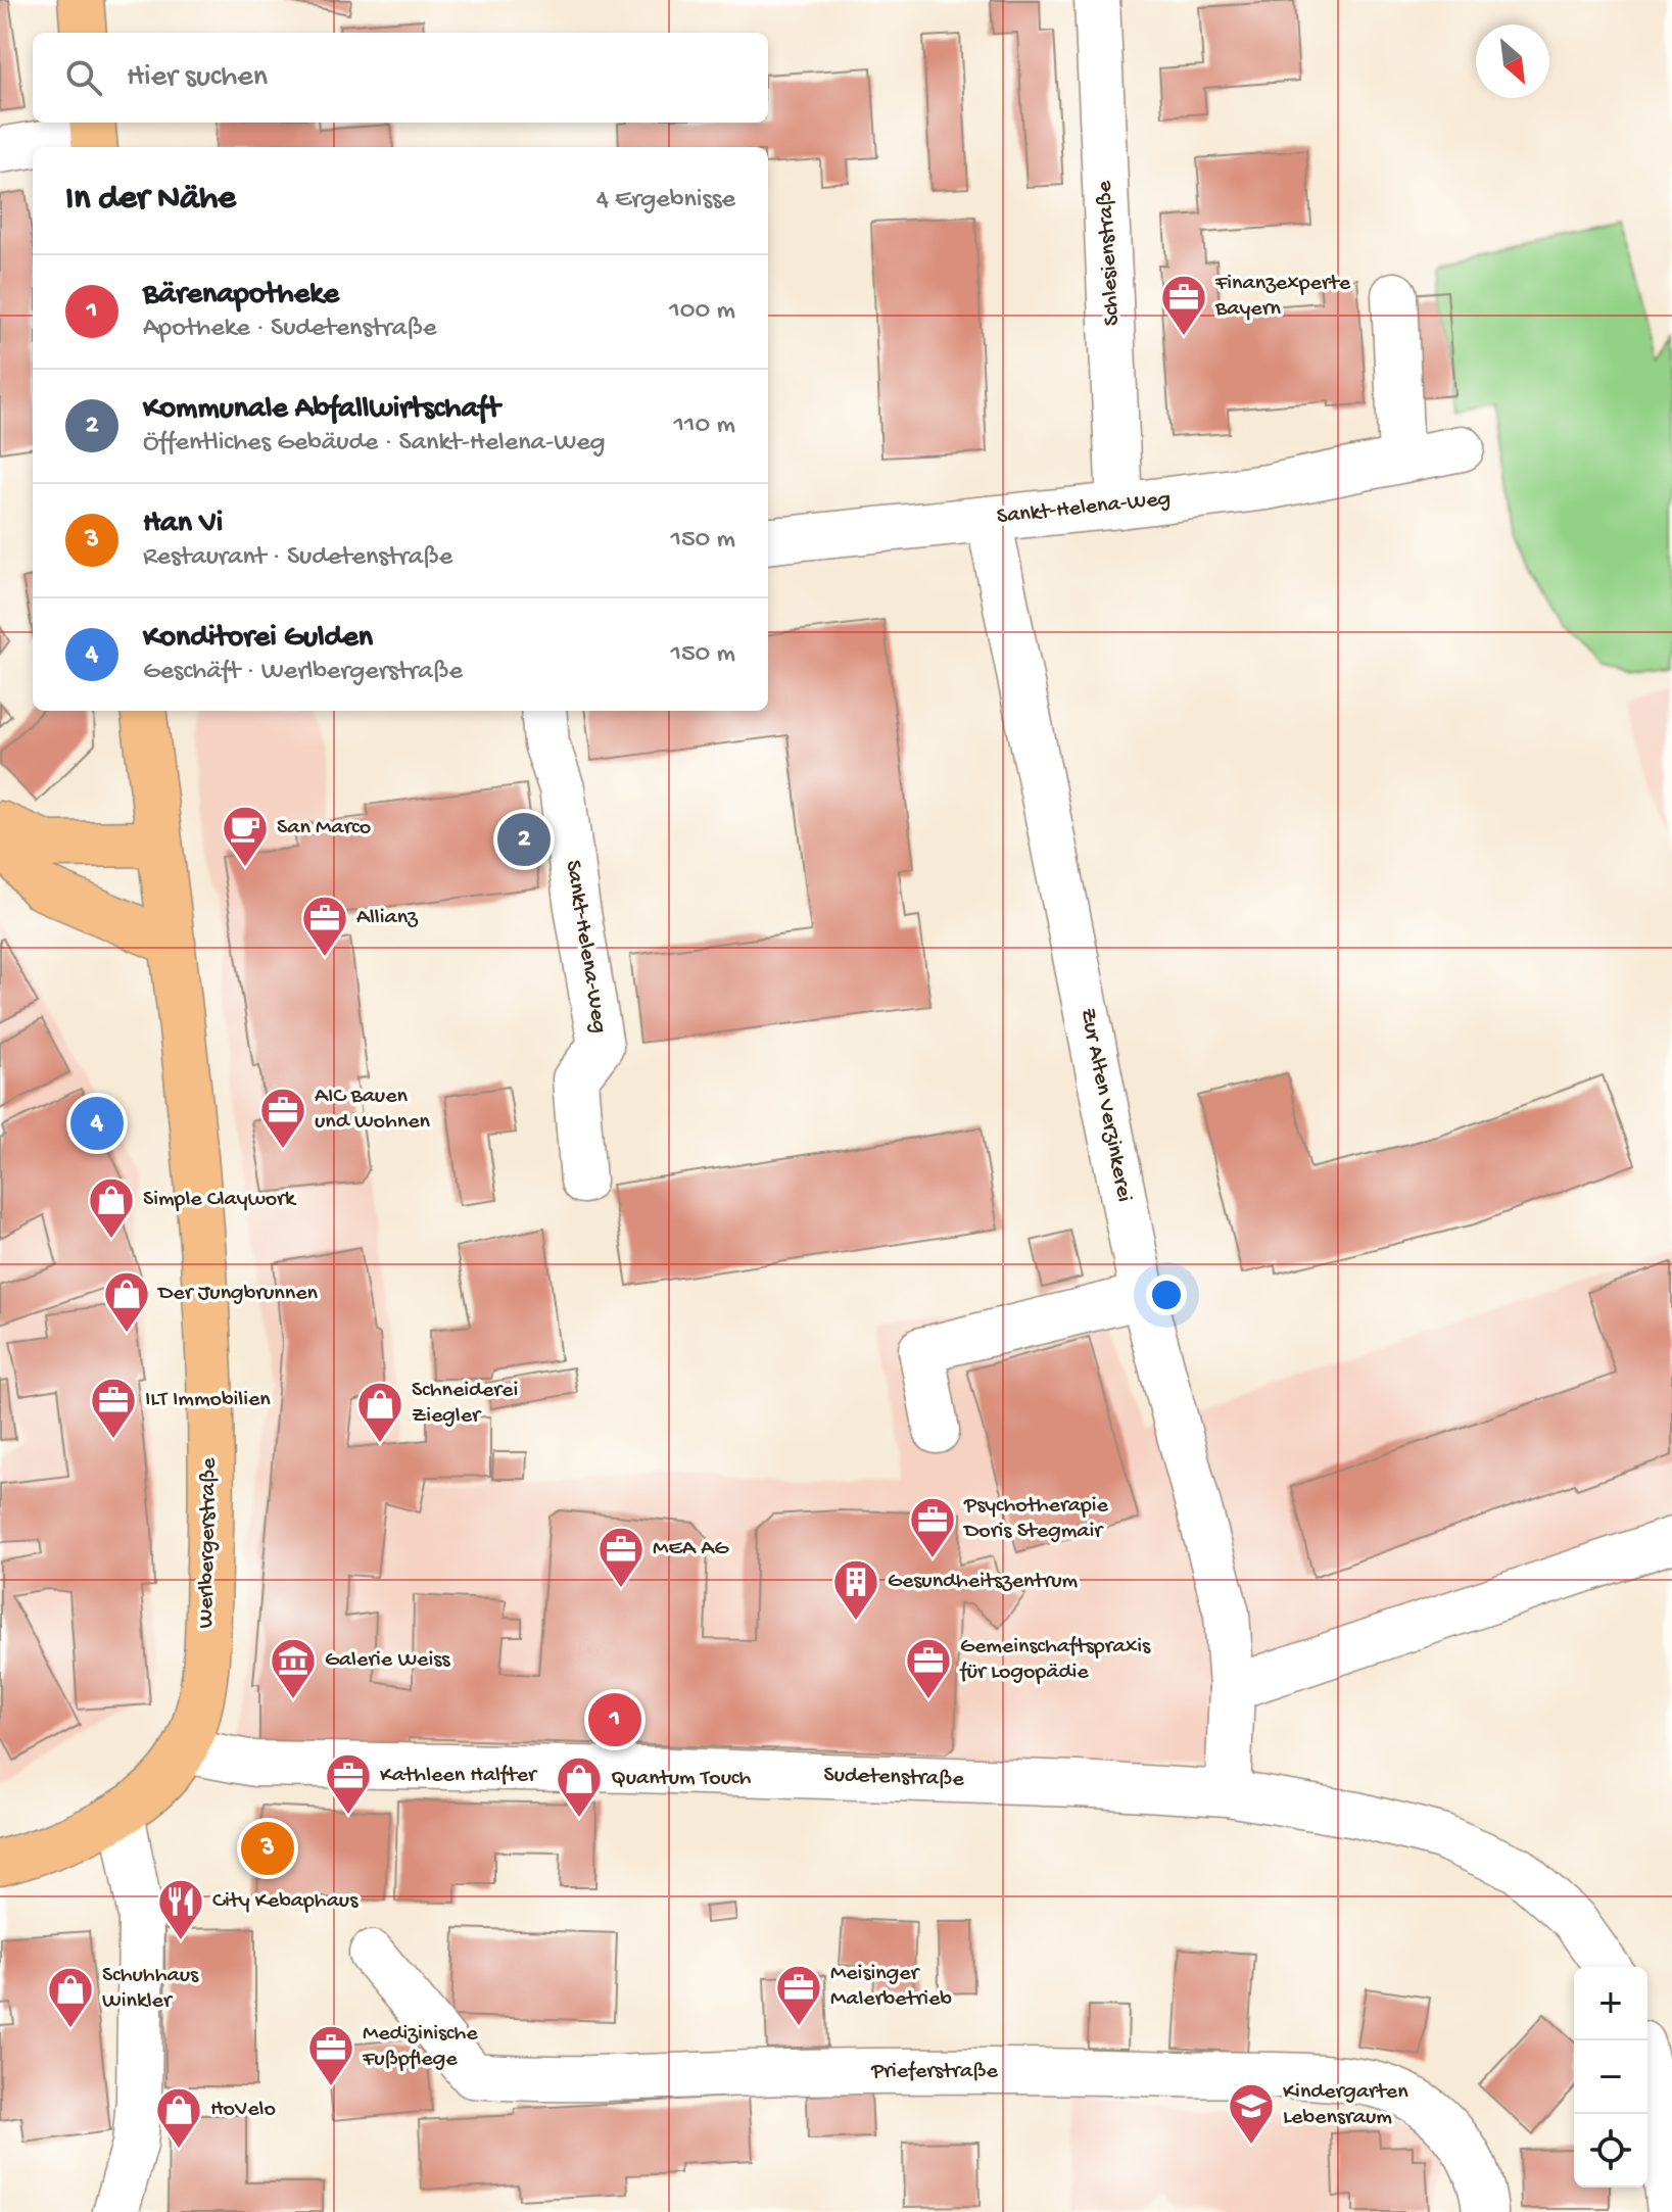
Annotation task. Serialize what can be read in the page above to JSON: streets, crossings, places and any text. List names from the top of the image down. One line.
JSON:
{"streets":{"main road":["Werlbergerstraße"],"street":["Schlesienstraße","Sankt-Helena-Weg","Zur Alten Verzinkerei","Sudetenstraße","Prieferstraße"]},"crossings":[["Schlesienstraße","Sankt-Helena-Weg"],["Sankt-Helena-Weg","Zur Alten Verzinkerei"],["Zur Alten Verzinkerei","Sudetenstraße"],["Werlbergerstraße","Sudetenstraße"]],"places":{"office":["Finanzexperte Bayern","Allianz","AIC Bauen und Wohnen","ILT Immobilien","Psychotherapie Doris Stegmair","MEA AG","Gemeinschaftspraxis für Logopädie","Kathleen Halfter","Meisinger Malerbetrieb","Medizinische Fußpflege"],"cafe":["San Marco"],"shop":["Simple Claywork","Der Jungbrunnen","Schneiderei Ziegler","Quantum Touch","Schuhhaus Winkler","HoVelo"],"building":["Gesundheitszentrum"],"museum":["Galerie Weiss"],"restaurant":["City Kebaphaus"],"school or university":["Kindergarten Lebensraum"]},"north":"bottom right","page":{"search":"Hier suchen","heading":["In der Nähe","4 Ergebnisse"],"list":[{"mark":"1","name":"Bärenapotheke","note":"Apotheke · Sudetenstraße","value":"100 m"},{"mark":"2","name":"Kommunale Abfallwirtschaft","note":"Öffentliches Gebäude · Sankt-Helena-Weg","value":"110 m"},{"mark":"3","name":"Han Vi","note":"Restaurant · Sudetenstraße","value":"150 m"},{"mark":"4","name":"Konditorei Gulden","note":"Geschäft · Werlbergerstraße","value":"150 m"}],"pins":["2","4","1","3"],"map_buttons":["+","−"]}}
